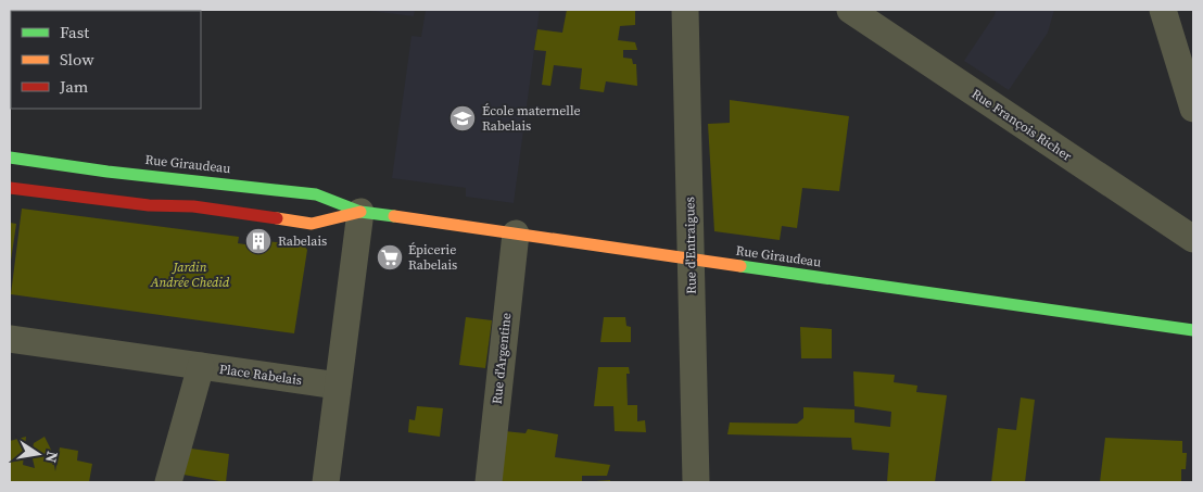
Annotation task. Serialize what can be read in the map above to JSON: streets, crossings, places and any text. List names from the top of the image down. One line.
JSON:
{"streets":{"street":["Rue François Richer","Rue Giraudeau","Rue d'Entraigues","Rue d'Argentine","Place Rabelais"]},"crossings":[["Rue Giraudeau","Rue d'Entraigues"],["Rue Giraudeau","Rue d'Argentine"]],"parks":["Jardin Andrée Chedid"],"places":{"school or university":["École maternelle Rabelais"],"building":["Rabelais"],"supermarket":["Épicerie Rabelais"]},"legend":["Fast","Slow","Jam"],"north":"right"}
